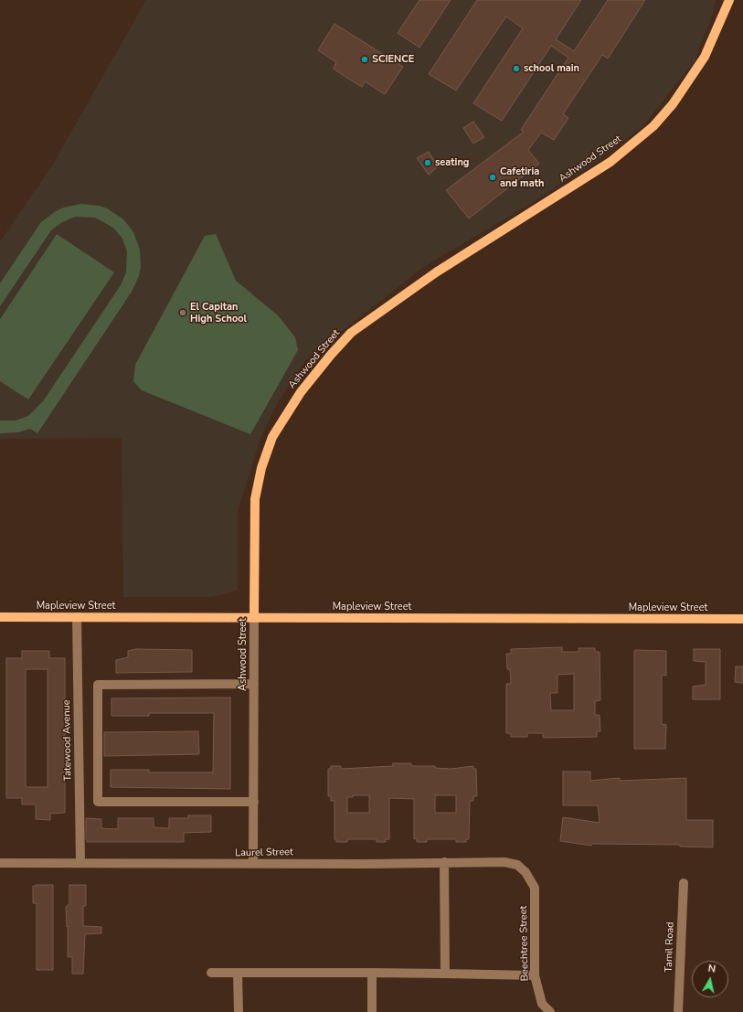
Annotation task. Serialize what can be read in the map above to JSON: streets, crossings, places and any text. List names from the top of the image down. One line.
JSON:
{"streets":{"main road":["Ashwood Street","Mapleview Street"],"street":["Tatewood Avenue","Laurel Street","Beechtree Street","Tamil Road"]},"crossings":[["Ashwood Street","Mapleview Street"],["Ashwood Street","Laurel Street"],["Mapleview Street","Tatewood Avenue"],["Tatewood Avenue","Laurel Street"],["Laurel Street","Beechtree Street"]],"places":["SCIENCE","school main","seating","Cafetiria and math","El Capitan High School"],"north":"top"}
